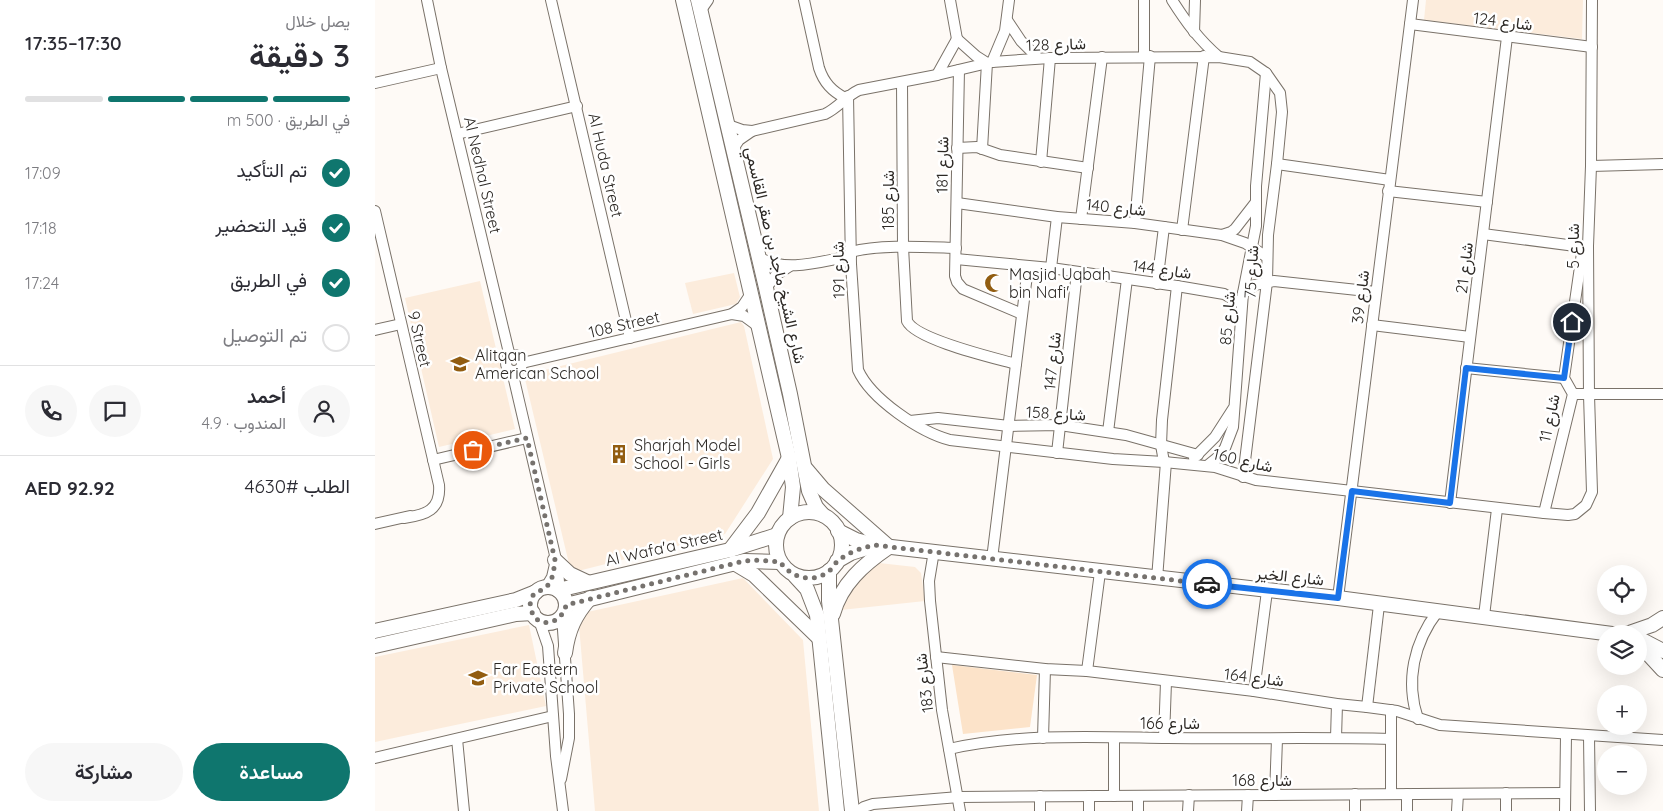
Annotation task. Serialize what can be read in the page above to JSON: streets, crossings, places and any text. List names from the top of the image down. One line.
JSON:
{"streets":{"street":["شارع 124","شارع 128","Al Huda Street","شارع 181","Al Nedhal Street","شارع 185","شارع 140","شارع 5","شارع الشيخ ماجد بن صقر القاسمي","شارع 21","شارع 144","شارع 191","شارع 75","شارع 39","شارع 85","108 Street","9 Street","شارع 147","شارع 158","شارع 11","شارع 160","Al Wafa'a Street","شارع الخير","شارع 164","شارع 183","شارع 166","شارع 168"]},"crossings":[["شارع 124","شارع 5"],["شارع 124","شارع 21"],["شارع 124","شارع 39"],["شارع 128","شارع 181"],["شارع 128","شارع 185"],["شارع 128","شارع 191"],["شارع 128","شارع 75"],["شارع 128","شارع 85"],["Al Huda Street","108 Street"],["شارع 181","شارع 140"],["شارع 181","شارع 144"],["Al Nedhal Street","108 Street"],["شارع 140","شارع 75"],["شارع 140","شارع 85"],["شارع 5","شارع 11"],["شارع 5","شارع 160"],["شارع الشيخ ماجد بن صقر القاسمي","Al Wafa'a Street"],["شارع الشيخ ماجد بن صقر القاسمي","شارع الخير"],["شارع 21","شارع 160"],["شارع 144","شارع 85"],["شارع 144","شارع 147"],["شارع 191","شارع 158"],["شارع 191","شارع 160"],["شارع 75","شارع 85"],["شارع 75","شارع 160"],["شارع 39","شارع 160"],["شارع 39","شارع الخير"],["شارع 85","شارع 160"],["شارع 147","شارع 158"],["شارع 147","شارع 160"],["شارع 158","شارع 160"],["شارع 11","شارع 160"],["Al Wafa'a Street","شارع الخير"],["شارع الخير","شارع 183"],["شارع 164","شارع 183"],["شارع 183","شارع 166"],["شارع 183","شارع 168"]],"places":{"mosque":["Masjid Uqbah bin Nafi'"],"school or university":["Alitqan American School","Far Eastern Private School"],"building":["Sharjah Model School - Girls"]},"page":{"heading":["3 دقيقة","يصل خلال","17:30–17:35"],"panel":["أحمد","المندوب · 4.9","الطلب #4630","AED 92.92"],"bar":"في الطريق · 500 m","list":[["تم التأكيد","17:09"],["قيد التحضير","17:18"],["في الطريق","17:24"],"تم التوصيل"],"map_buttons":["+","−"],"buttons":["مساعدة","مشاركة"]}}
